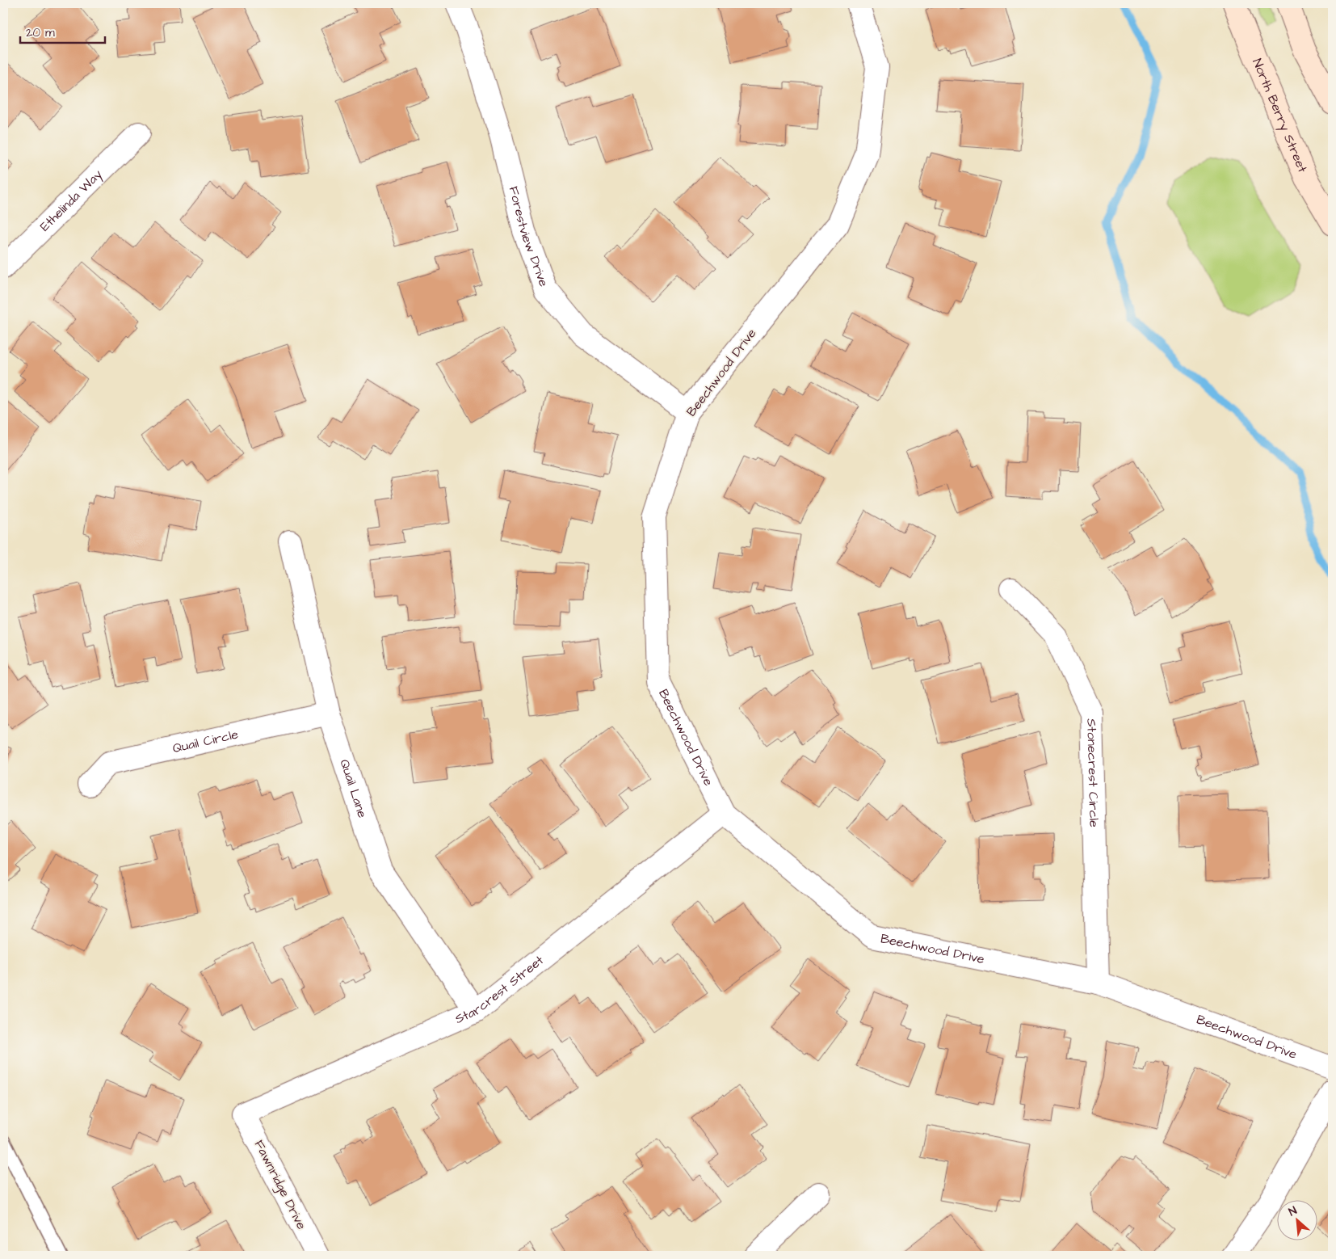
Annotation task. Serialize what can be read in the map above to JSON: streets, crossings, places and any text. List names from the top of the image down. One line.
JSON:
{"streets":{"street":["North Berry Street","Ethelinda Way","Forestview Drive","Beechwood Drive","Quail Circle","Stonecrest Circle","Quail Lane","Starcrest Street","Fawnridge Drive"]},"crossings":[["Forestview Drive","Beechwood Drive"],["Beechwood Drive","Stonecrest Circle"],["Beechwood Drive","Starcrest Street"],["Quail Circle","Quail Lane"],["Quail Lane","Starcrest Street"],["Starcrest Street","Fawnridge Drive"]],"scale_bar":"20 m","north":"top left"}
